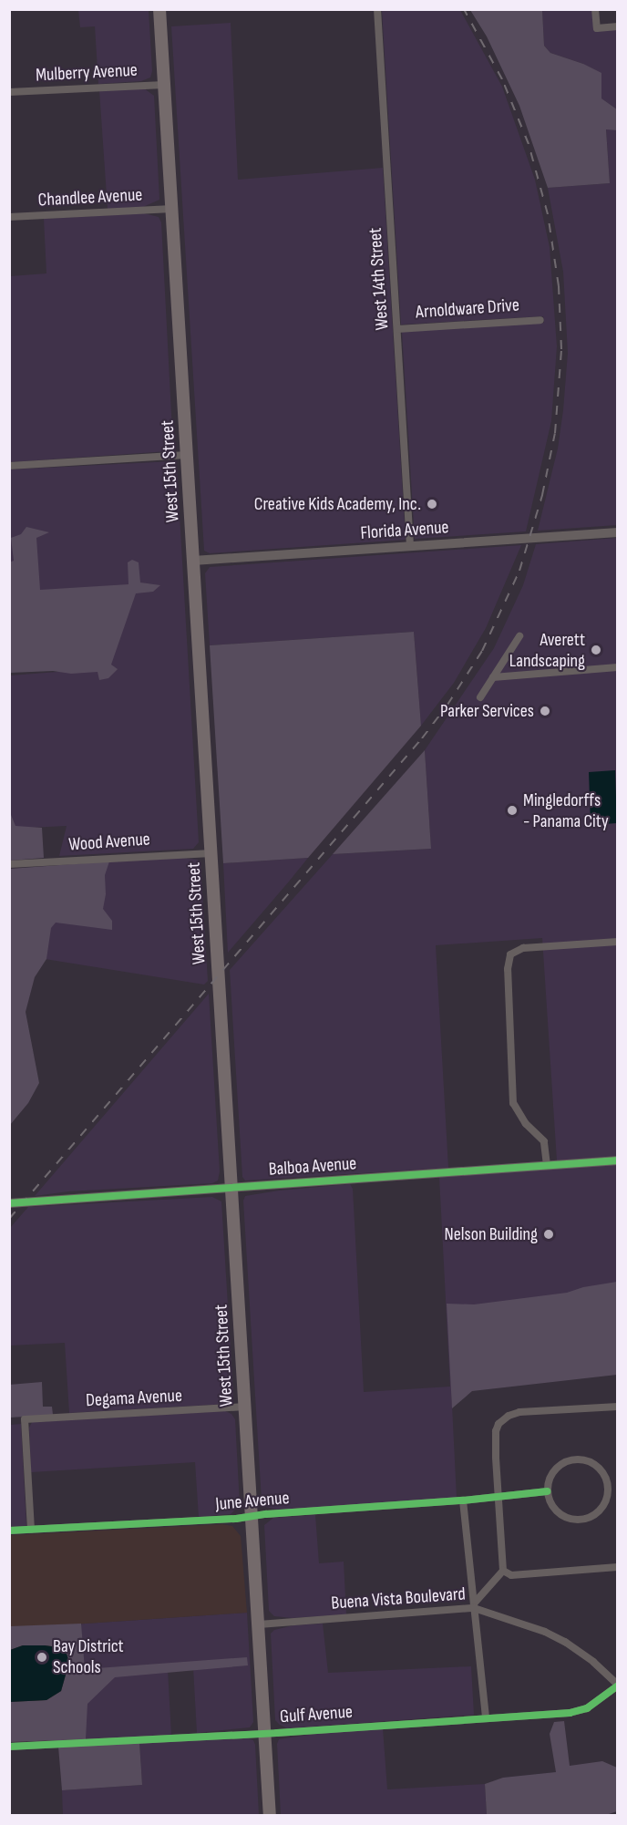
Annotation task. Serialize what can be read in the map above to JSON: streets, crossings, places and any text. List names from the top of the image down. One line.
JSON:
{"streets":{"highway":["West 15th Street"],"street":["Mulberry Avenue","Chandlee Avenue","West 14th Street","Arnoldware Drive","Florida Avenue","Wood Avenue","Balboa Avenue","Degama Avenue","June Avenue","Buena Vista Boulevard","Gulf Avenue"]},"crossings":[["Mulberry Avenue","West 15th Street"],["Chandlee Avenue","West 15th Street"],["West 14th Street","Arnoldware Drive"],["West 14th Street","Florida Avenue"],["West 15th Street","Florida Avenue"],["West 15th Street","Wood Avenue"],["West 15th Street","Balboa Avenue"],["West 15th Street","Degama Avenue"],["West 15th Street","June Avenue"],["West 15th Street","Buena Vista Boulevard"],["West 15th Street","Gulf Avenue"],["Degama Avenue","June Avenue"],["Buena Vista Boulevard","Gulf Avenue"]],"places":["Creative Kids Academy, Inc.","Averett Landscaping","Parker Services","Mingledorffs - Panama City","Nelson Building","Bay District Schools"]}
